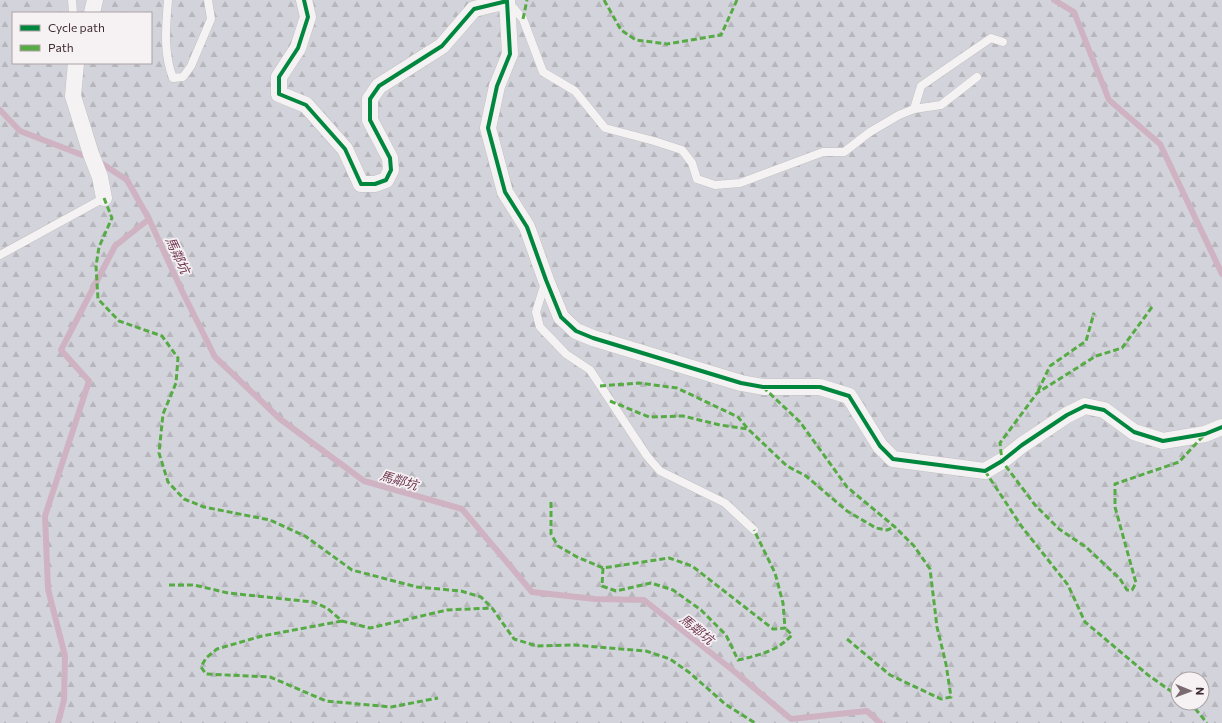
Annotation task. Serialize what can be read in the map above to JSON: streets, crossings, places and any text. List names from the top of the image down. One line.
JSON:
{"water":["馬鄰坑"],"legend":["Cycle path","Path"],"north":"right"}
